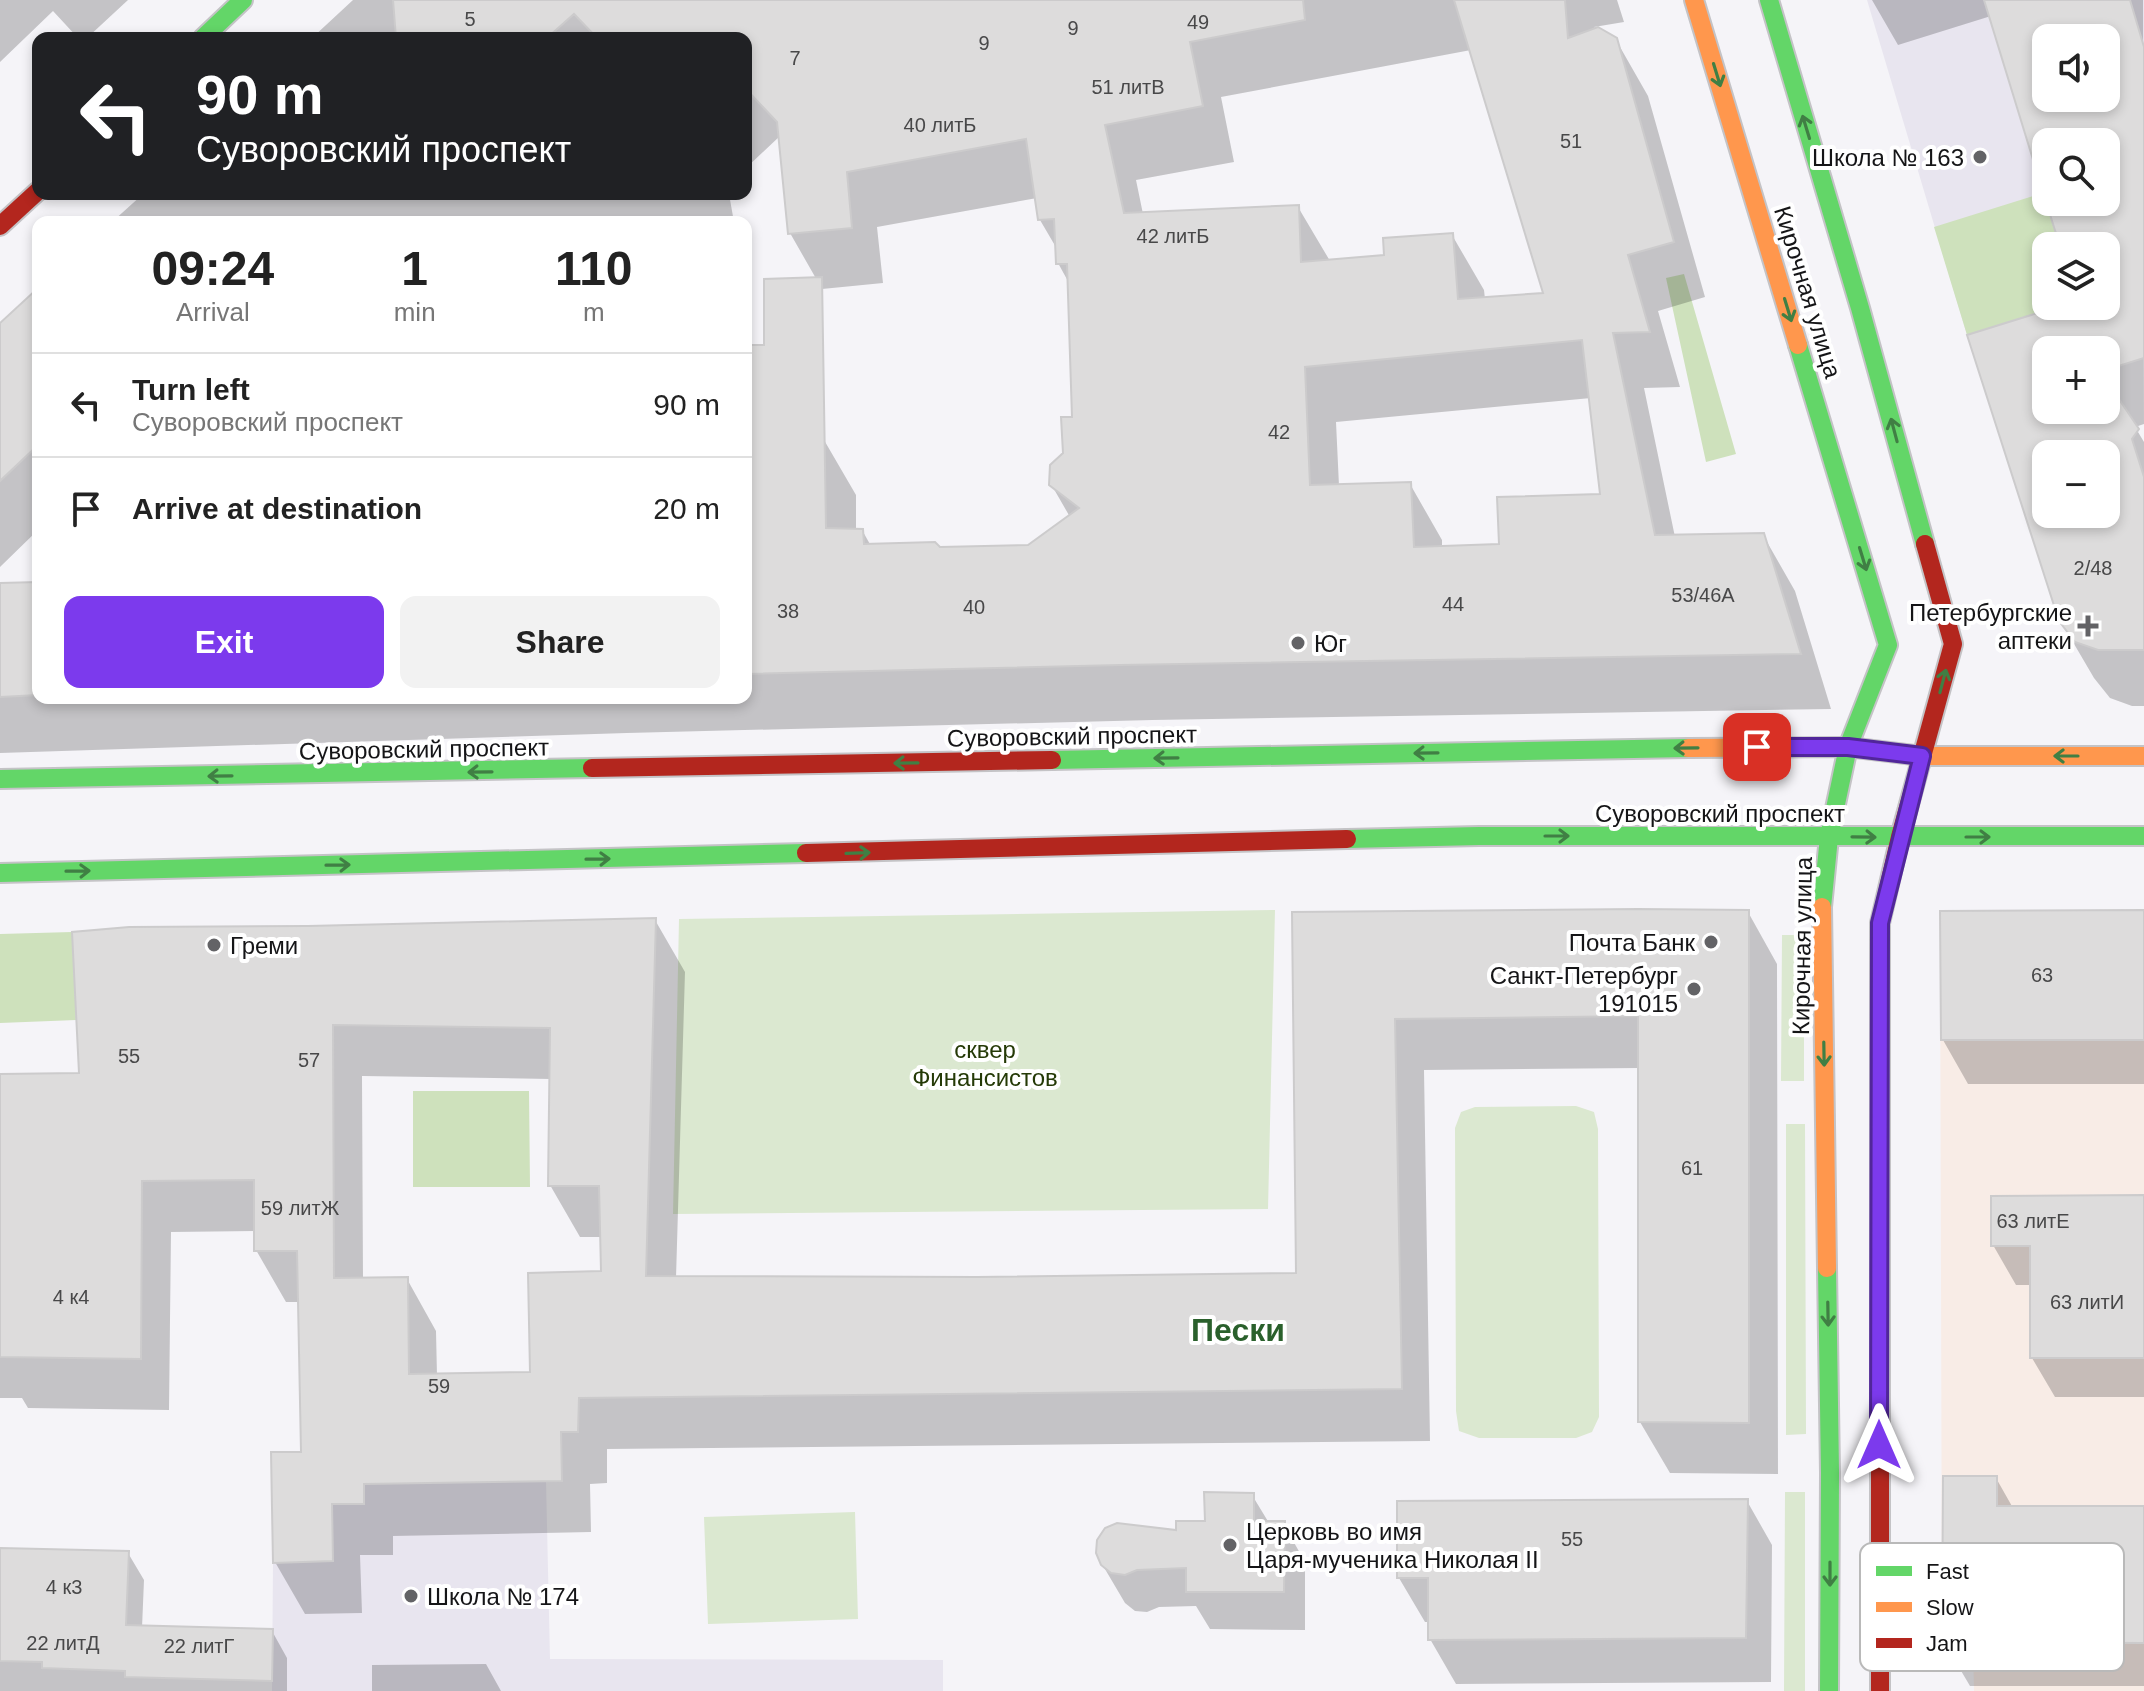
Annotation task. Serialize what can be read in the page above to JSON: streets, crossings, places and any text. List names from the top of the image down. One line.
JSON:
{"streets":{"main road":["Кирочная улица","Суворовский проспект"]},"crossings":[["Кирочная улица","Суворовский проспект"]],"districts":["Пески"],"parks":["сквер Финансистов"],"places":{"other":["Школа № 163","Юг","Почта Банк","Греми","Санкт-Петербург 191015","Церковь во имя Царя-мученика Николая II","Школа № 174"],"health":["Петербургские аптеки"]},"house_numbers":["5","49","9","9","7","51 литВ","40 литБ","51","42 литБ","42","2/48","53/46А","44","40","38","63","55","57","61","59 литЖ","63 литЕ","4 к4","63 литИ","59","55","4 к3","22 литД","22 литГ"],"legend":["Fast","Slow","Jam"],"page":{"map_buttons":["+","−"],"turn":["90 m","Суворовский проспект"],"eta":["09:24","Arrival","1","min","110","m"],"list":[{"name":"Turn left","note":"Суворовский проспект","value":"90 m"},{"name":"Arrive at destination","value":"20 m"}],"buttons":["Exit","Share"]}}
